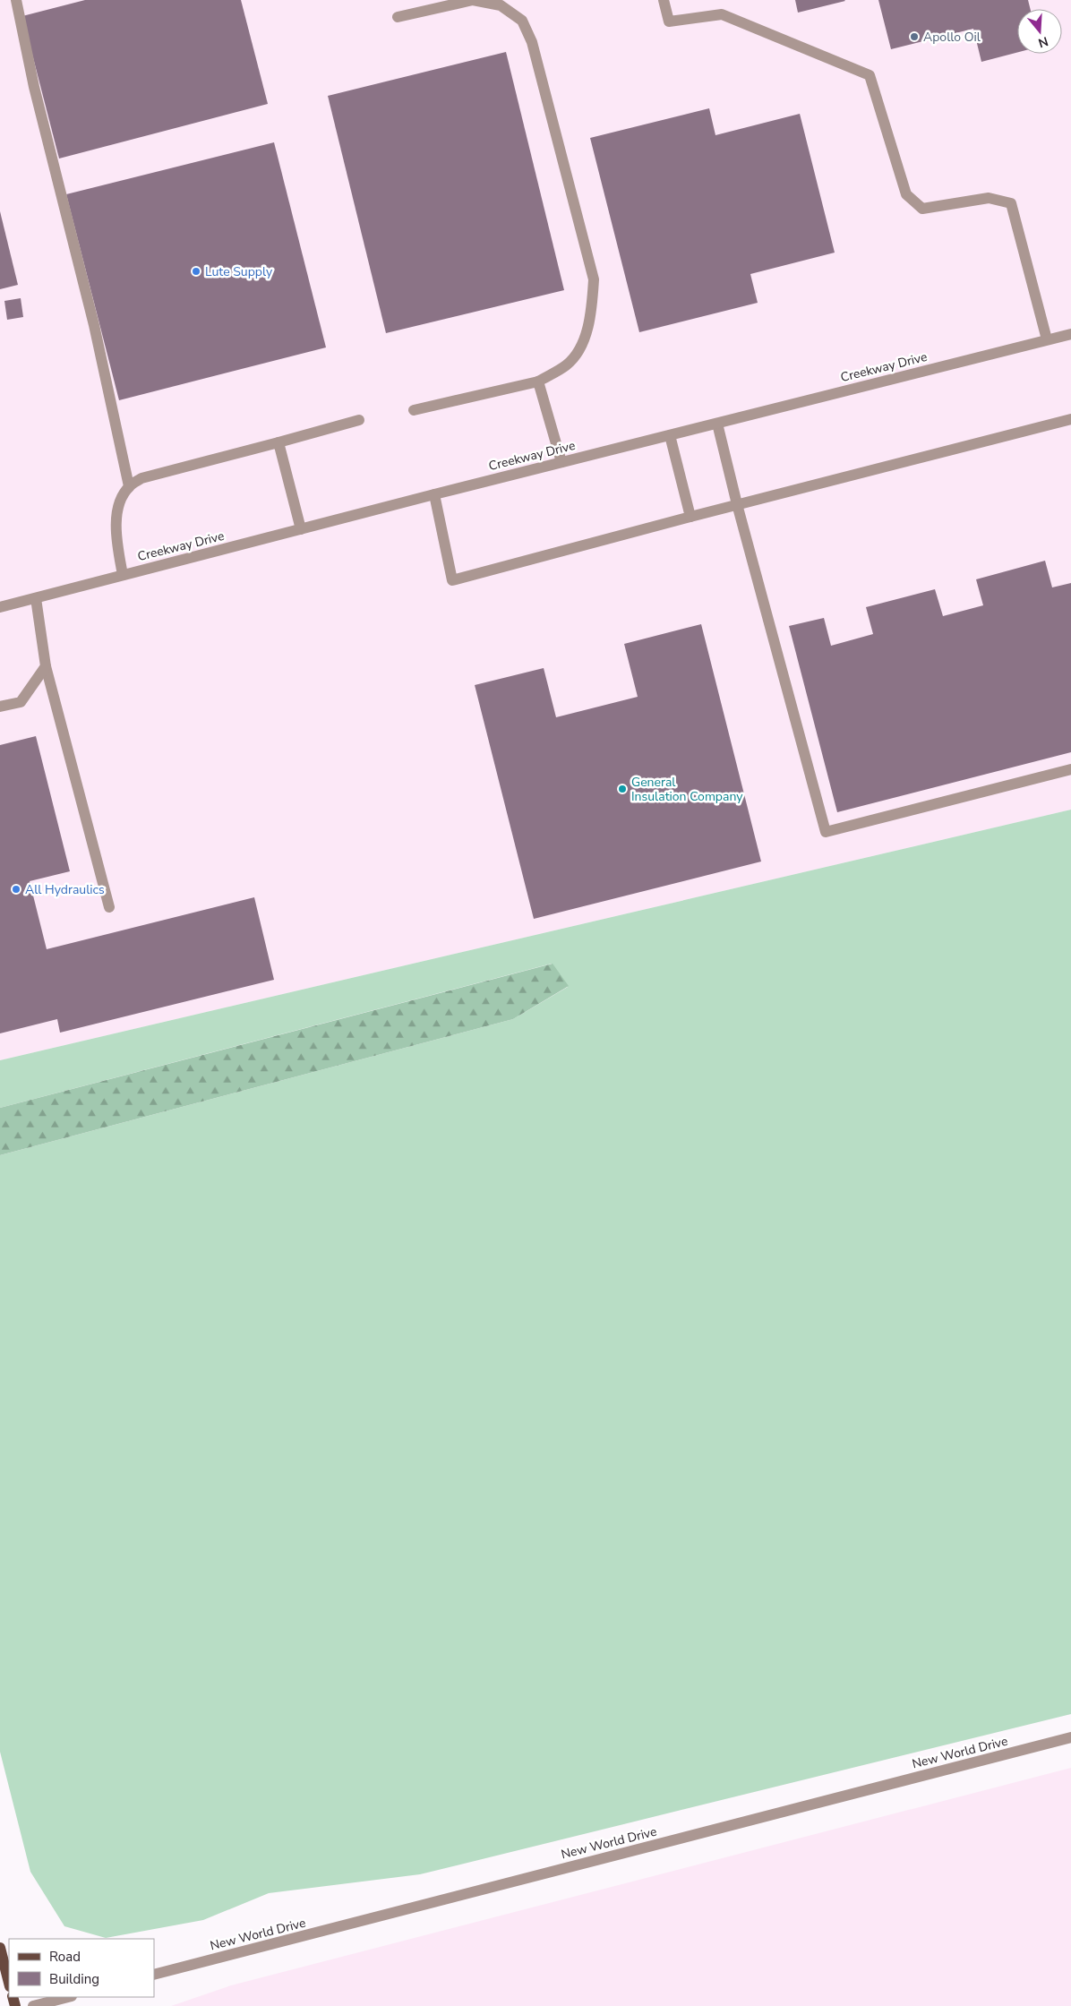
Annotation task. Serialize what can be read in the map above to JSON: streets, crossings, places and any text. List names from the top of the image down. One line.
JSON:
{"streets":{"street":["Creekway Drive","New World Drive"]},"places":["Apollo Oil","Lute Supply","General Insulation Company","All Hydraulics"],"legend":["Road","Building"],"north":"bottom"}
